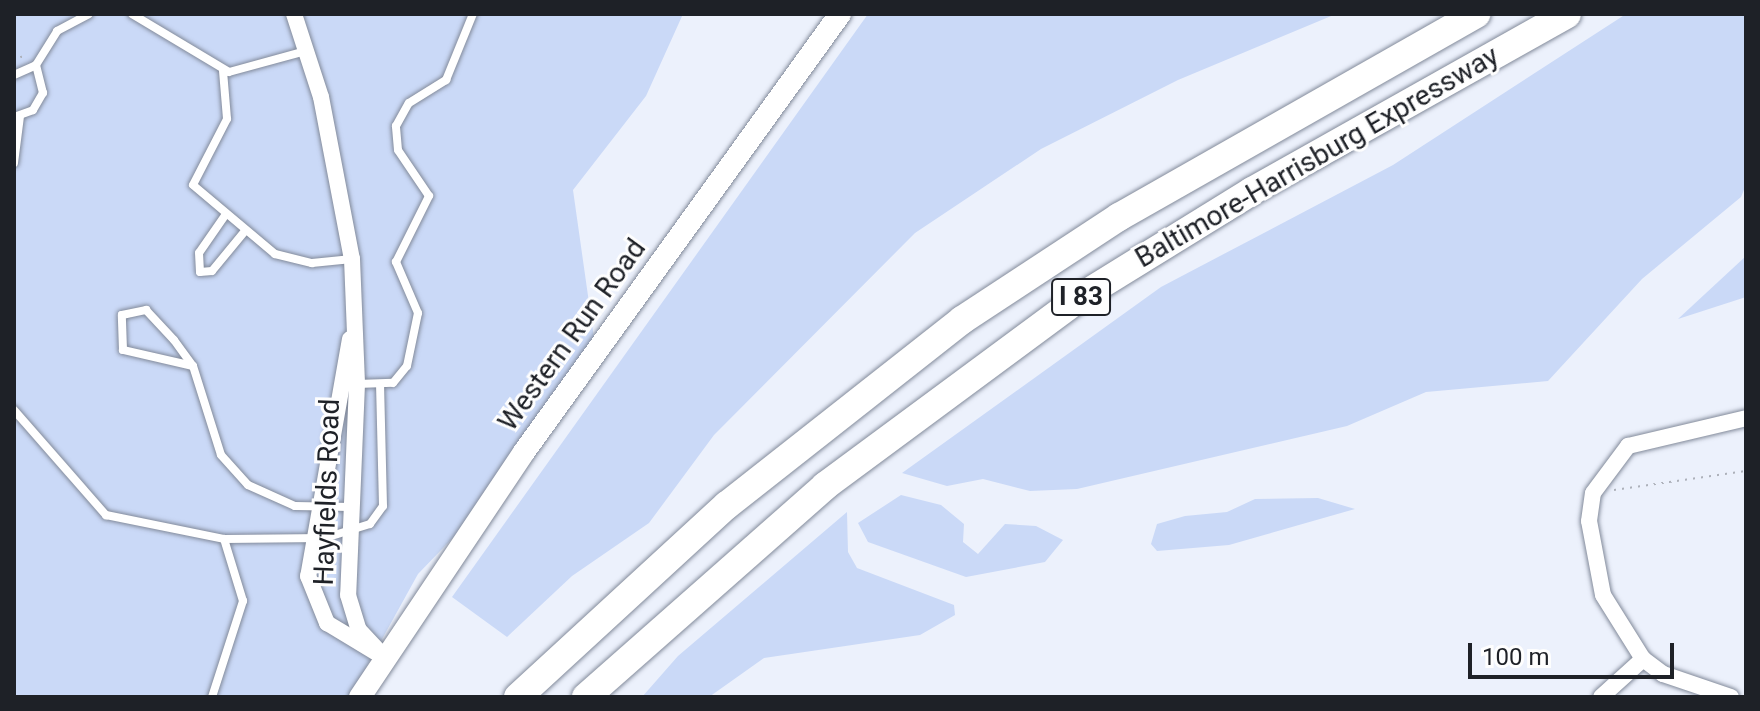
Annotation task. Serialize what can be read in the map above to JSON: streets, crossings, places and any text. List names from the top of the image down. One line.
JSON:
{"streets":{"highway":["Baltimore-Harrisburg Expressway","I 83"],"street":["Western Run Road","Hayfields Road"]},"crossings":[["Western Run Road","Hayfields Road"]],"scale_bar":"100 m"}
